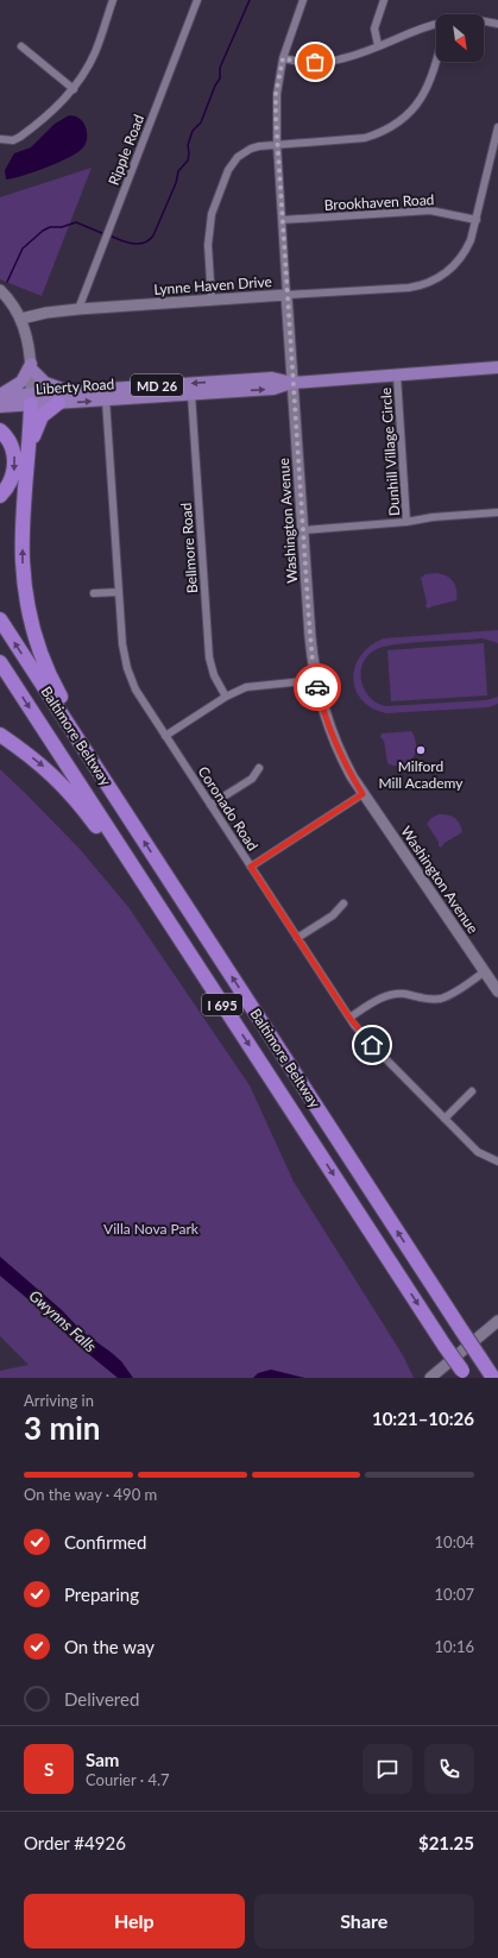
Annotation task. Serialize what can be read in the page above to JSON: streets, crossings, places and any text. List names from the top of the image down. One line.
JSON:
{"streets":{"highway":["Baltimore Beltway","I 695"],"main road":["Lynne Haven Drive","MD 26","Liberty Road","Washington Avenue"],"street":["Ripple Road","Brookhaven Road","Dunhill Village Circle","Bellmore Road","Coronado Road"]},"crossings":[["Ripple Road","Lynne Haven Drive"],["Brookhaven Road","Lynne Haven Drive"],["Brookhaven Road","Washington Avenue"],["Lynne Haven Drive","Washington Avenue"],["Liberty Road","Dunhill Village Circle"],["Liberty Road","Washington Avenue"],["Liberty Road","Bellmore Road"],["Liberty Road","Coronado Road"]],"water":["Gwynns Falls"],"parks":["Villa Nova Park"],"places":["Milford Mill Academy"],"north":"bottom right","page":{"heading":["3 min","Arriving in","10:21–10:26"],"panel":["Sam","Courier · 4.7","Order #4926","$21.25"],"bar":"On the way · 490 m","list":[["Confirmed","10:04"],["Preparing","10:07"],["On the way","10:16"],"Delivered"],"round":"S","buttons":["Help","Share"]}}
